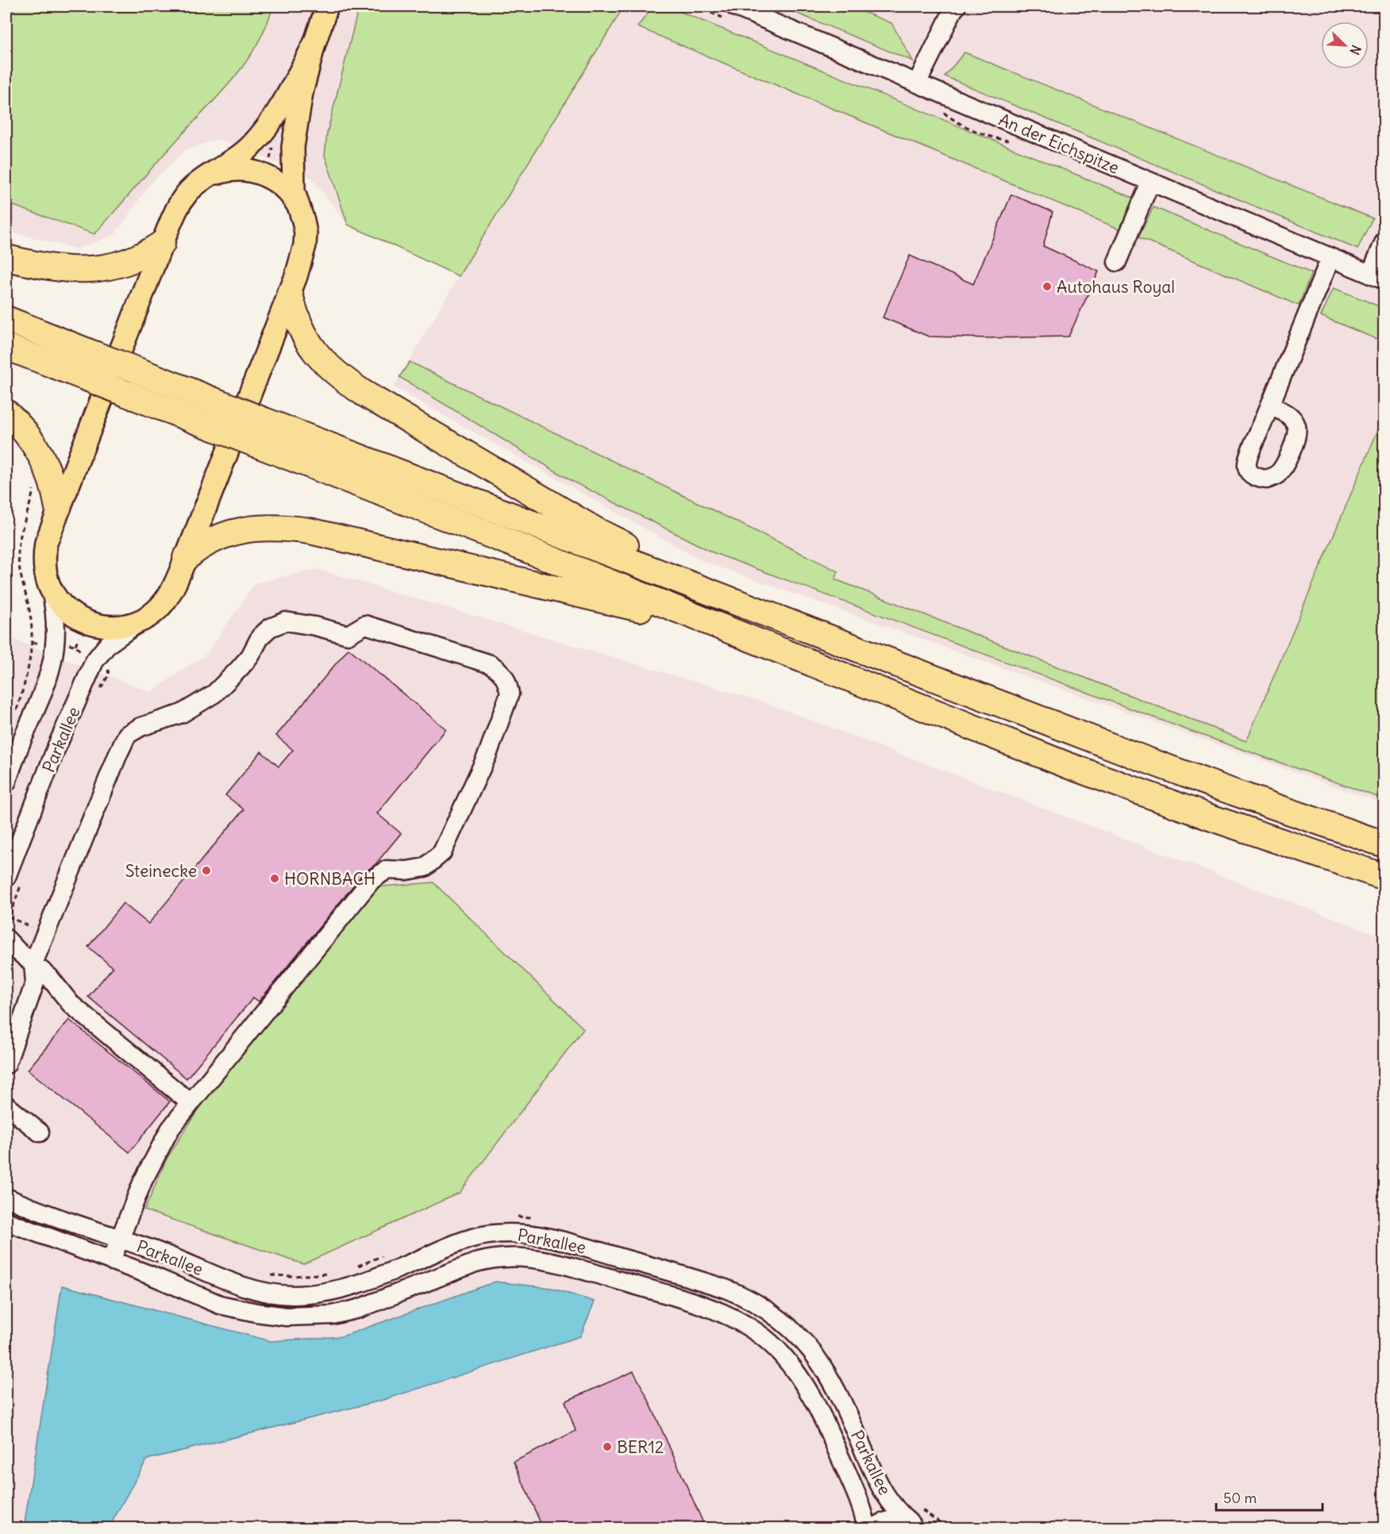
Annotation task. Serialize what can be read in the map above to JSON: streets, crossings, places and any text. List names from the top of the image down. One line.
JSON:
{"streets":{"street":["An der Eichspitze","Parkallee"]},"places":["Autohaus Royal","Steinecke","HORNBACH","BER12"],"scale_bar":"50 m","north":"bottom right"}
